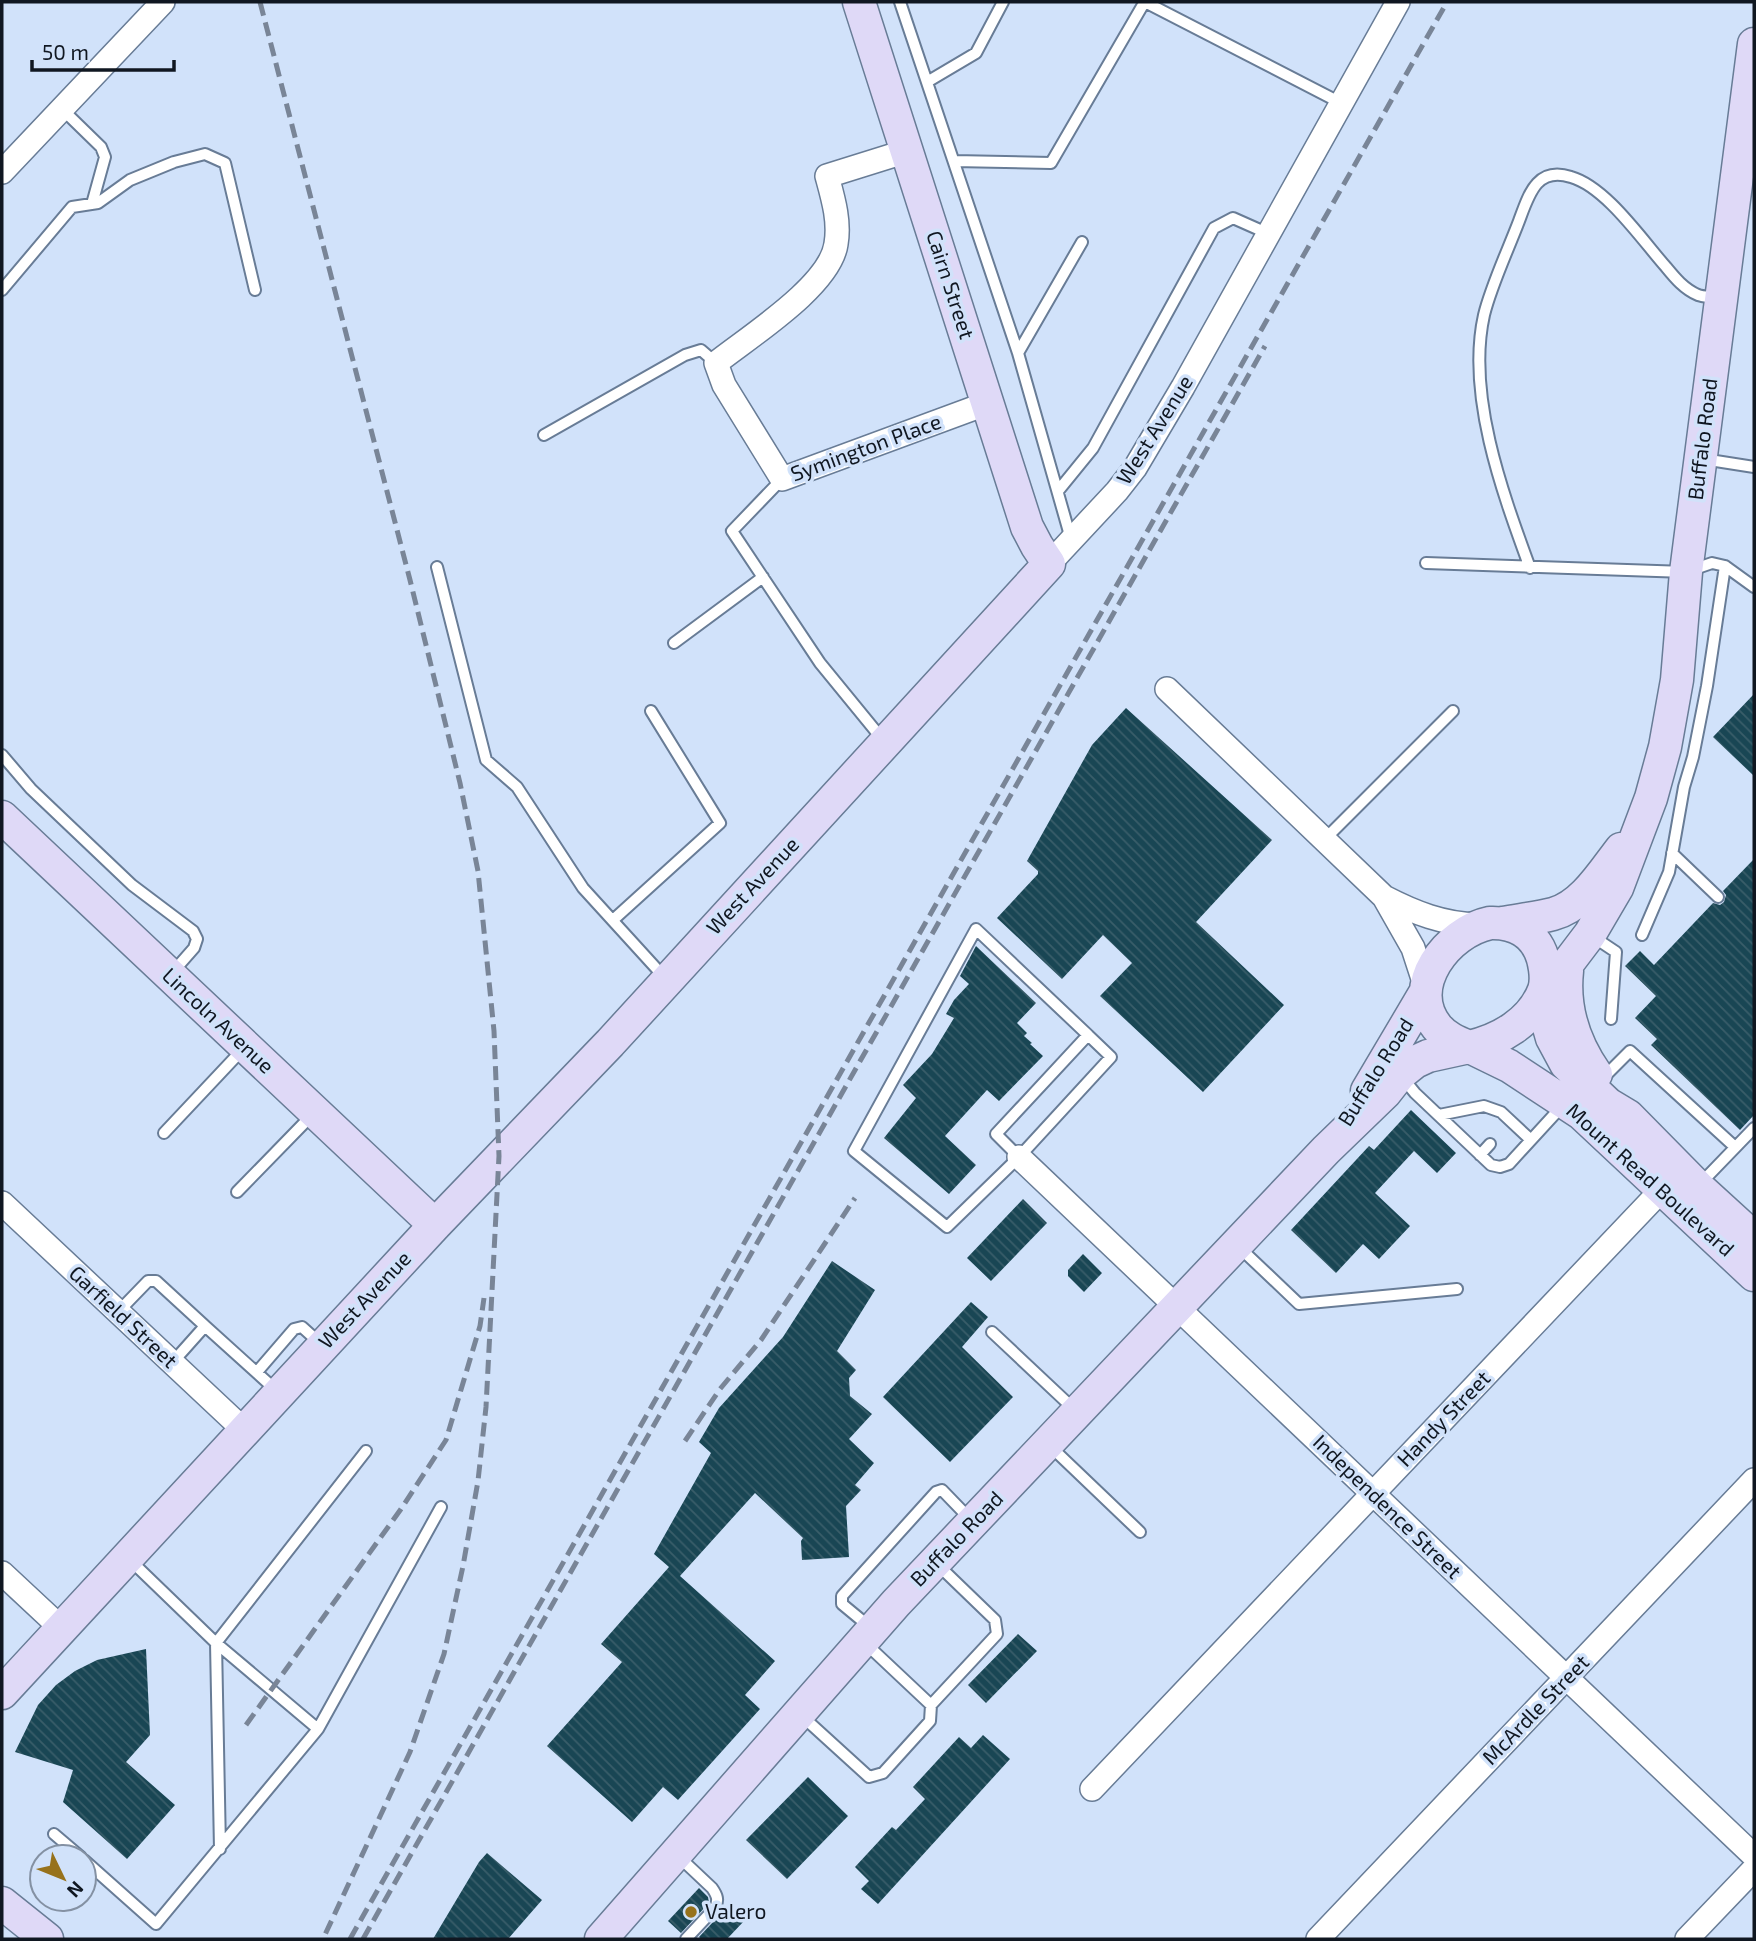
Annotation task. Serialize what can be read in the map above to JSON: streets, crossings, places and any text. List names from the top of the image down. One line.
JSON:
{"streets":{"main road":["Cairn Street","West Avenue","Buffalo Road","Lincoln Avenue","Mount Read Boulevard"],"street":["Symington Place","Garfield Street","Handy Street","Independence Street","McArdle Street"]},"crossings":[["Cairn Street","West Avenue"],["Cairn Street","Symington Place"],["West Avenue","Lincoln Avenue"],["West Avenue","Garfield Street"],["Buffalo Road","Mount Read Boulevard"],["Buffalo Road","Independence Street"],["Mount Read Boulevard","Handy Street"],["Handy Street","Independence Street"],["Independence Street","McArdle Street"]],"places":["Valero"],"scale_bar":"50 m","north":"bottom right"}
